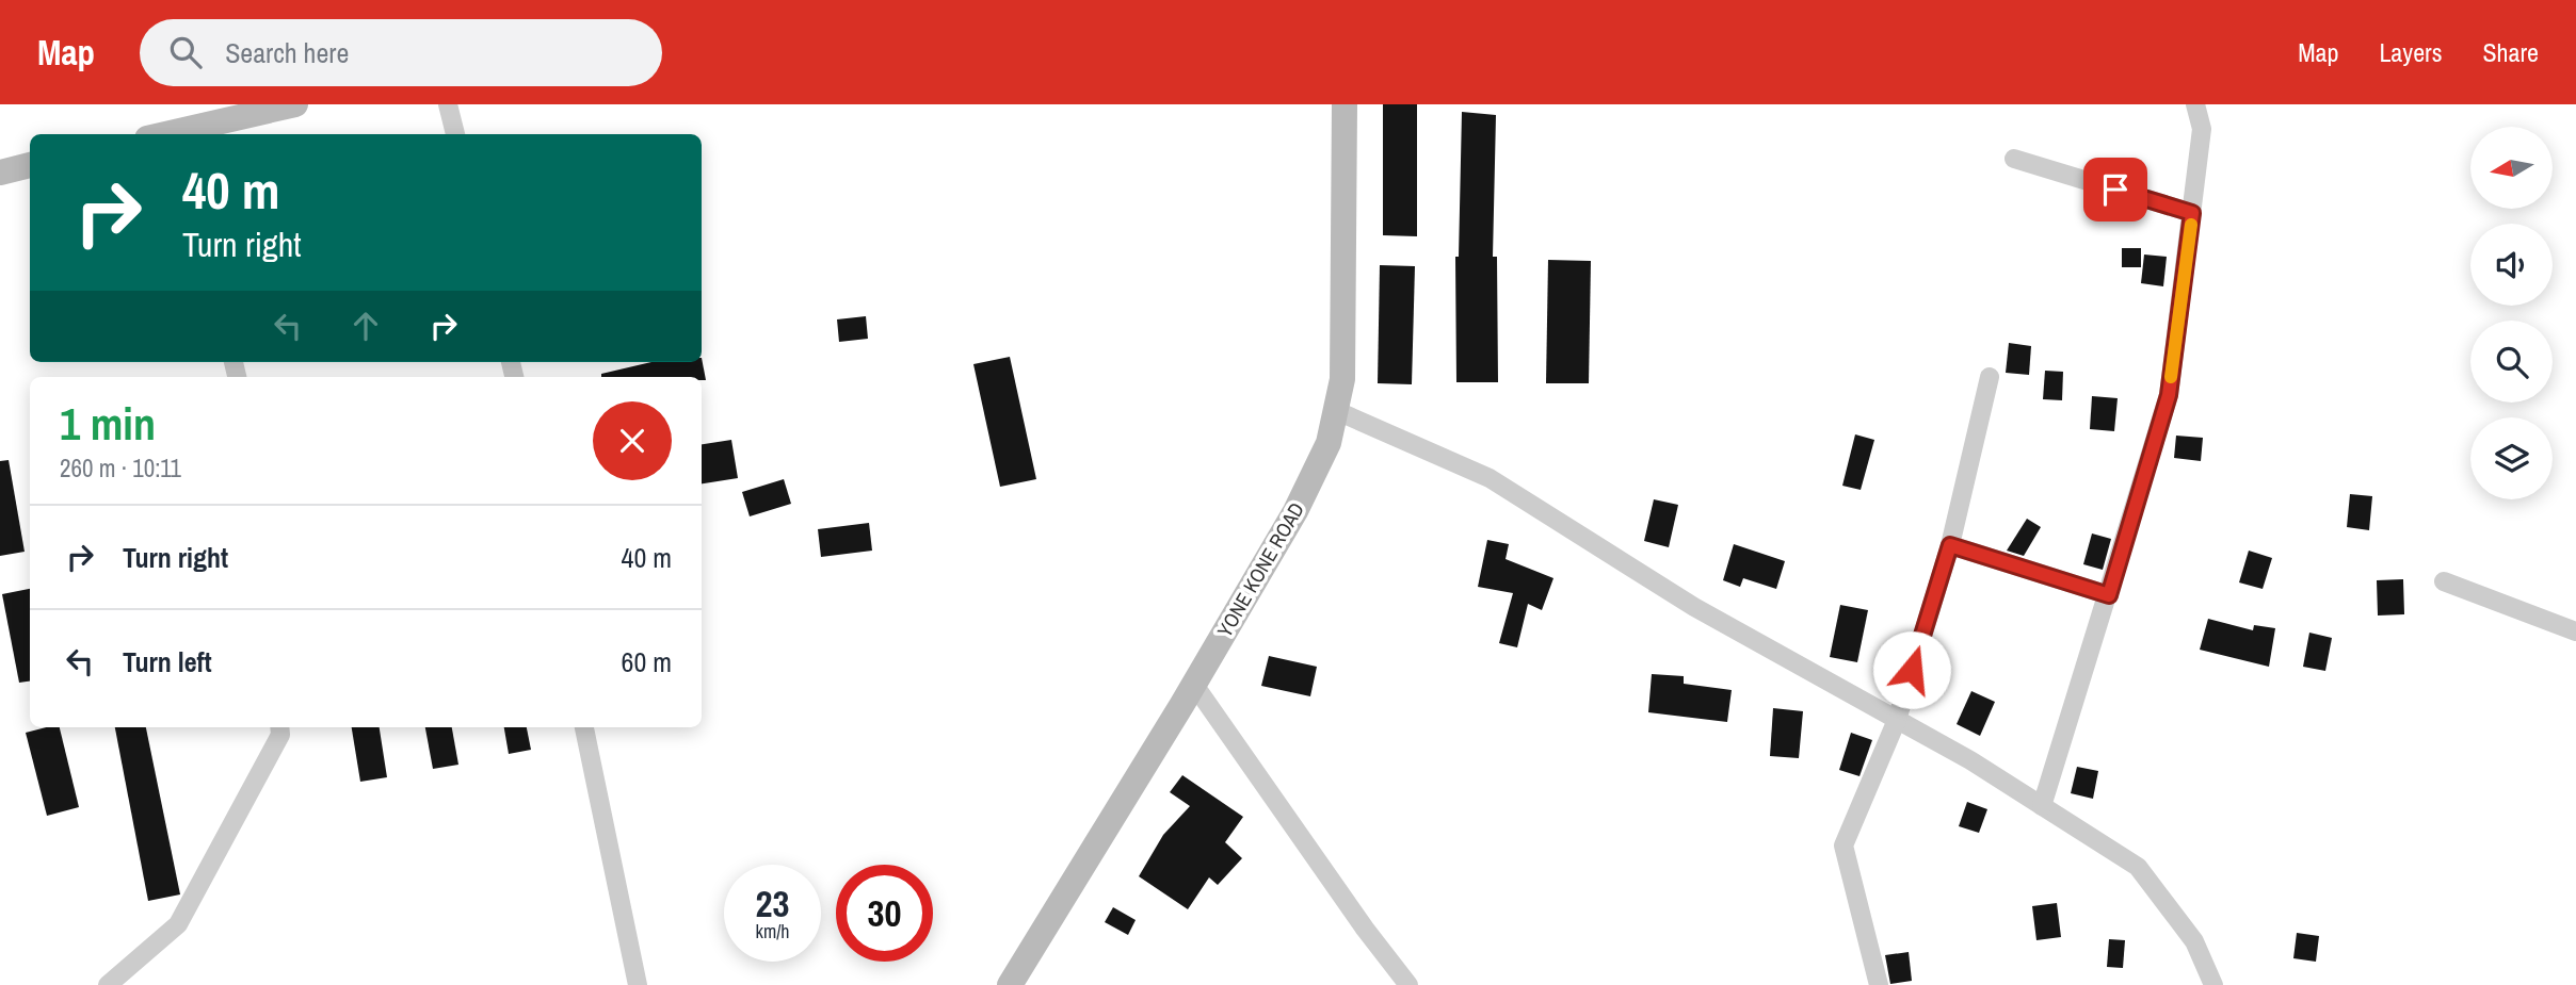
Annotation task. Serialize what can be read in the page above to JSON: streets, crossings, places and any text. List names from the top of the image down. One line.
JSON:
{"streets":{"street":["YONE KONE ROAD"]},"north":"left","page":{"header":"Map","search":"Search here","nav":["Map","Layers","Share"],"turn":["40 m","Turn right"],"heading":["1 min","260 m · 10:11"],"list":[{"name":"Turn right","value":"40 m"},{"name":"Turn left","value":"60 m"}],"speed":"23 km/h","limit":"30"}}
